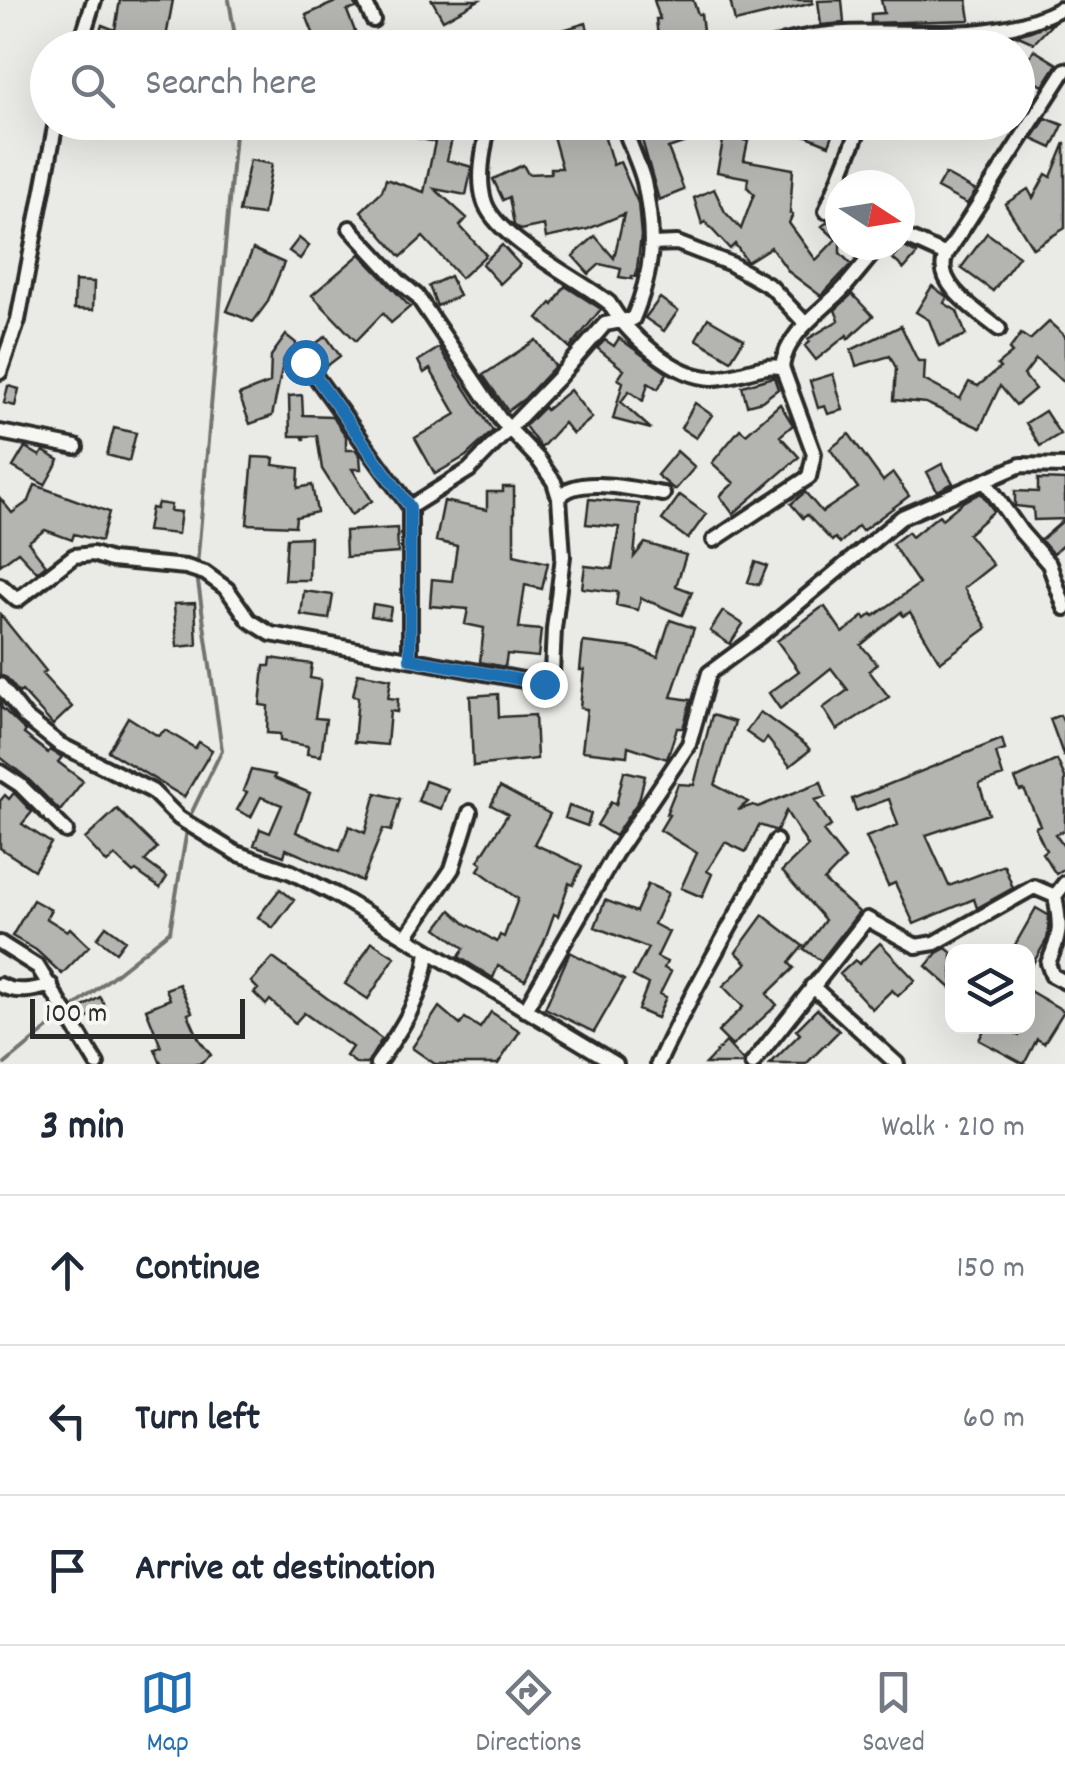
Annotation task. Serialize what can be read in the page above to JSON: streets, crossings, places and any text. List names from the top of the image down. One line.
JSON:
{"scale_bar":"100 m","north":"right","page":{"search":"Search here","scale":"100 m","heading":["3 min","Walk · 210 m"],"list":[["Continue","150 m"],["Turn left","60 m"],"Arrive at destination"],"nav":["Map","Directions","Saved"]}}
